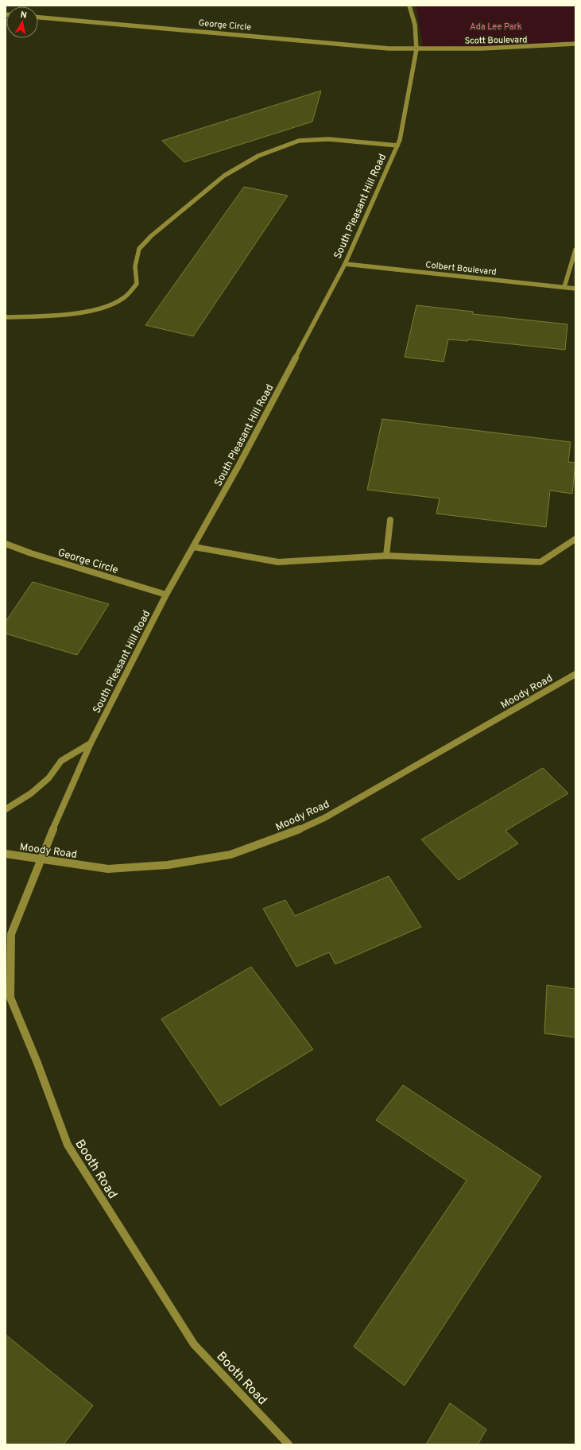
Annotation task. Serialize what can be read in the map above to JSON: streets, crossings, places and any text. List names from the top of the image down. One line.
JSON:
{"streets":{"street":["George Circle","Scott Boulevard","South Pleasant Hill Road","Colbert Boulevard","Moody Road","Booth Road"]},"crossings":[["George Circle","Scott Boulevard"],["George Circle","South Pleasant Hill Road"],["Scott Boulevard","South Pleasant Hill Road"],["South Pleasant Hill Road","Colbert Boulevard"],["South Pleasant Hill Road","Moody Road"],["South Pleasant Hill Road","Booth Road"],["Moody Road","Booth Road"]],"parks":["Ada Lee Park"],"north":"top"}
